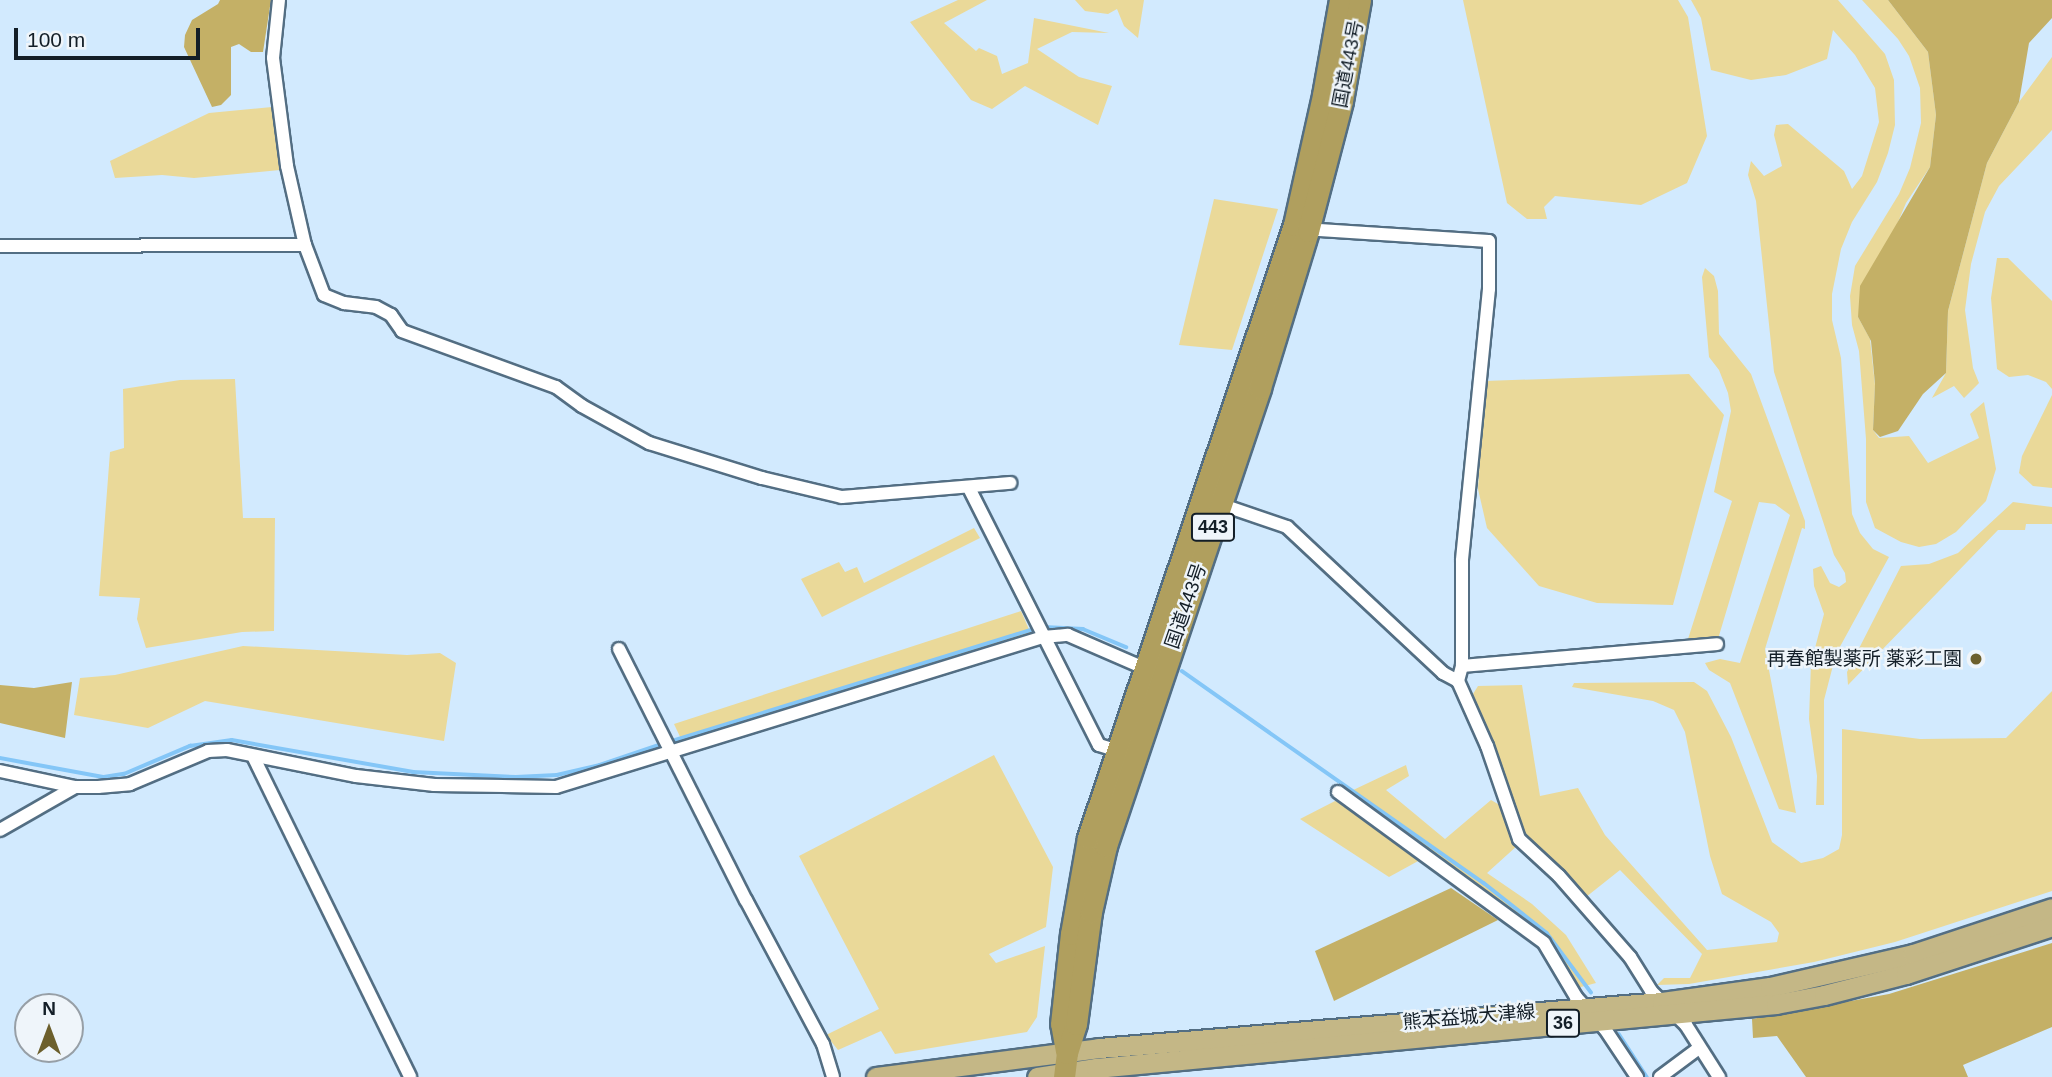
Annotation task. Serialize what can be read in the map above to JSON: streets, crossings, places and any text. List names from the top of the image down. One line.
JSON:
{"streets":{"highway":["国道443号","443"],"main road":["熊本益城大津線","36"]},"crossings":[["国道443号","熊本益城大津線"]],"places":["再春館製薬所 薬彩工園"],"scale_bar":"100 m","north":"top"}
